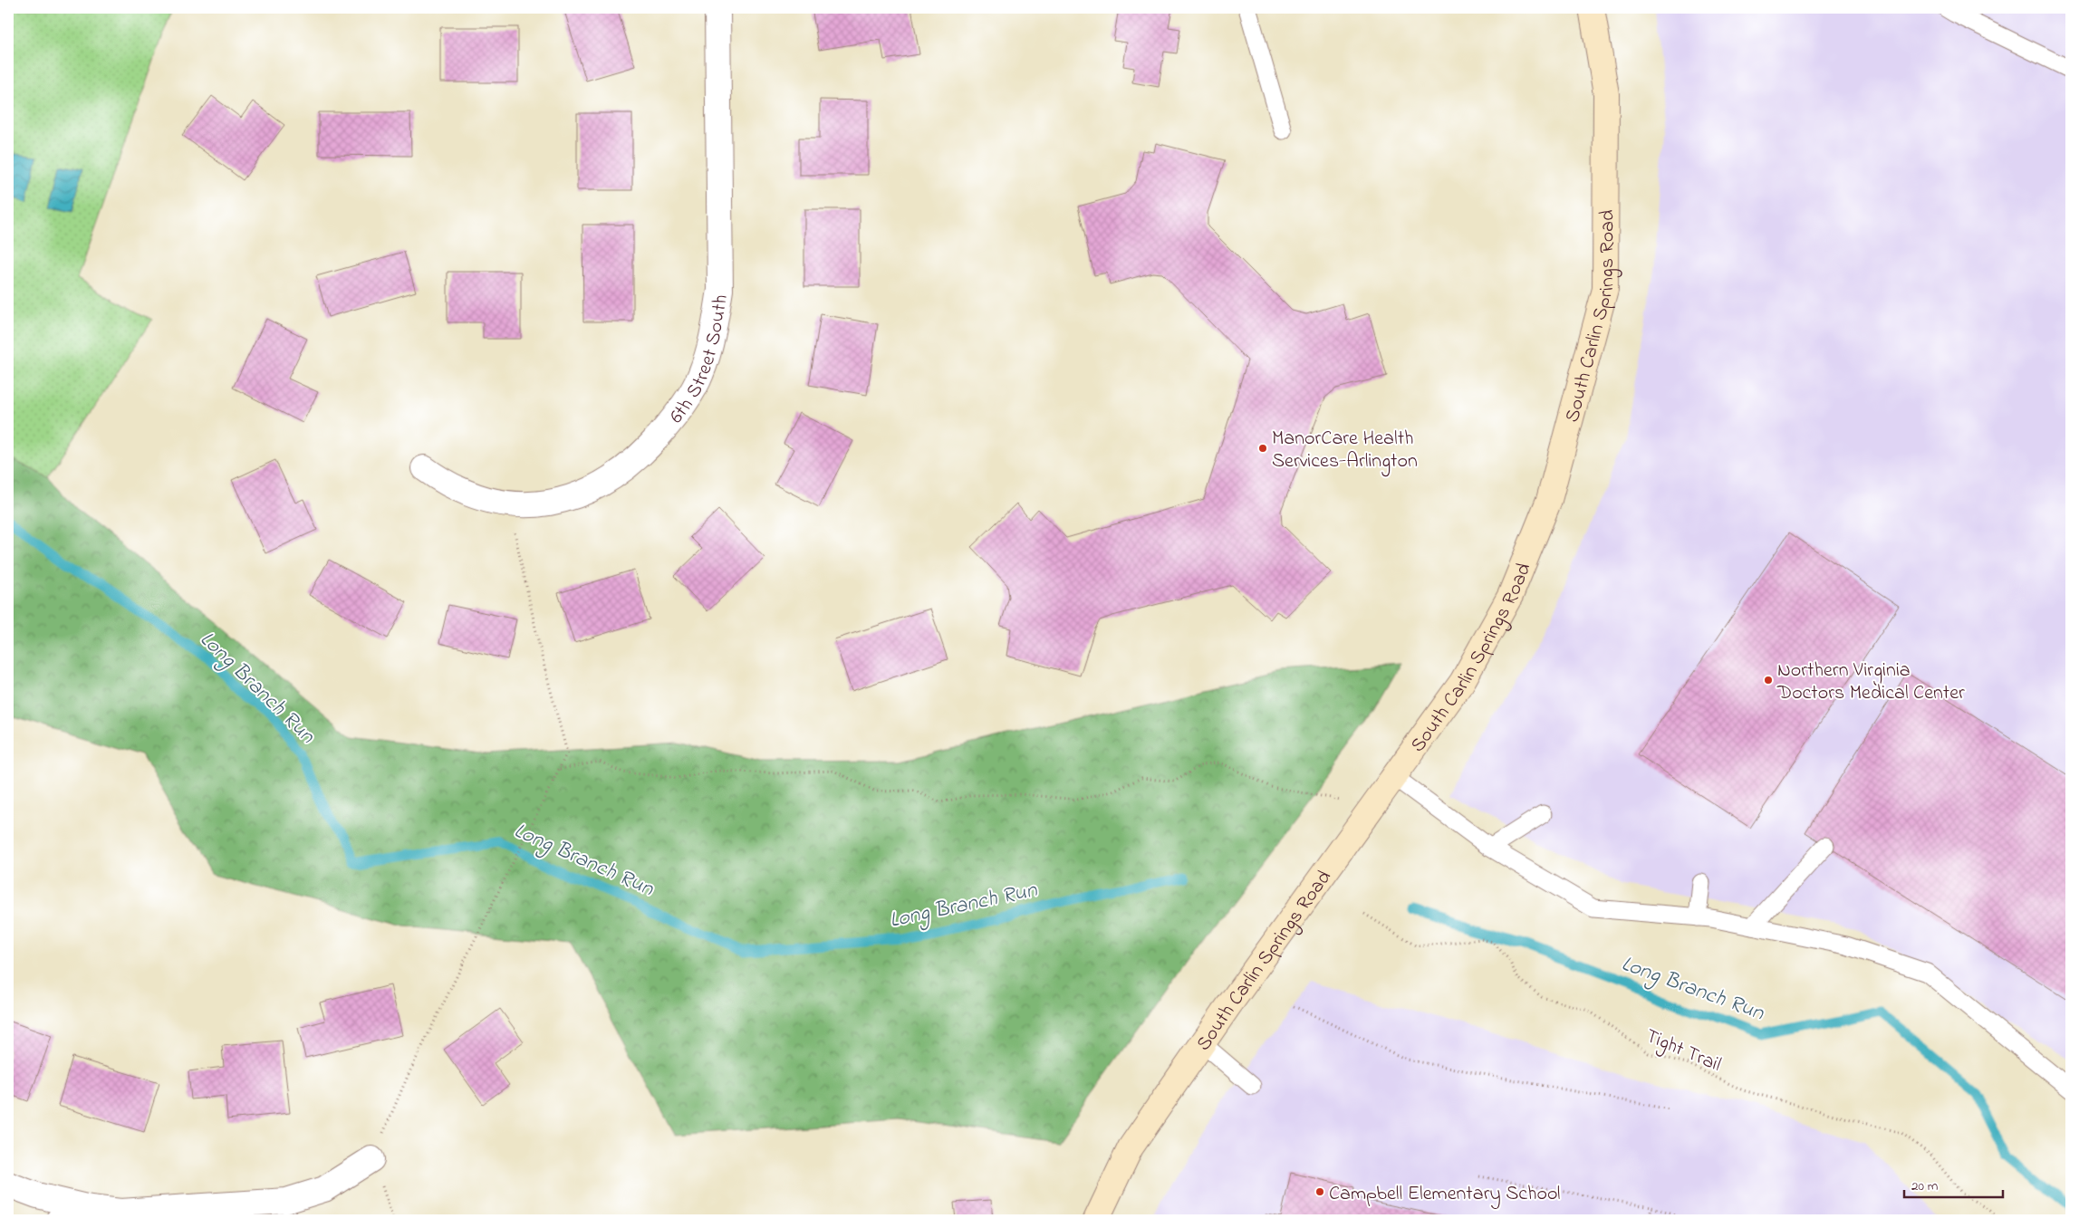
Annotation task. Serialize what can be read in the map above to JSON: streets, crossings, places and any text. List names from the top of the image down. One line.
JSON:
{"streets":{"main road":["South Carlin Springs Road"],"street":["6th Street South"],"path":["Tight Trail"]},"water":["Long Branch Run"],"places":["ManorCare Health Services-Arlington","Northern Virginia Doctors Medical Center","Campbell Elementary School"],"scale_bar":"20 m"}
